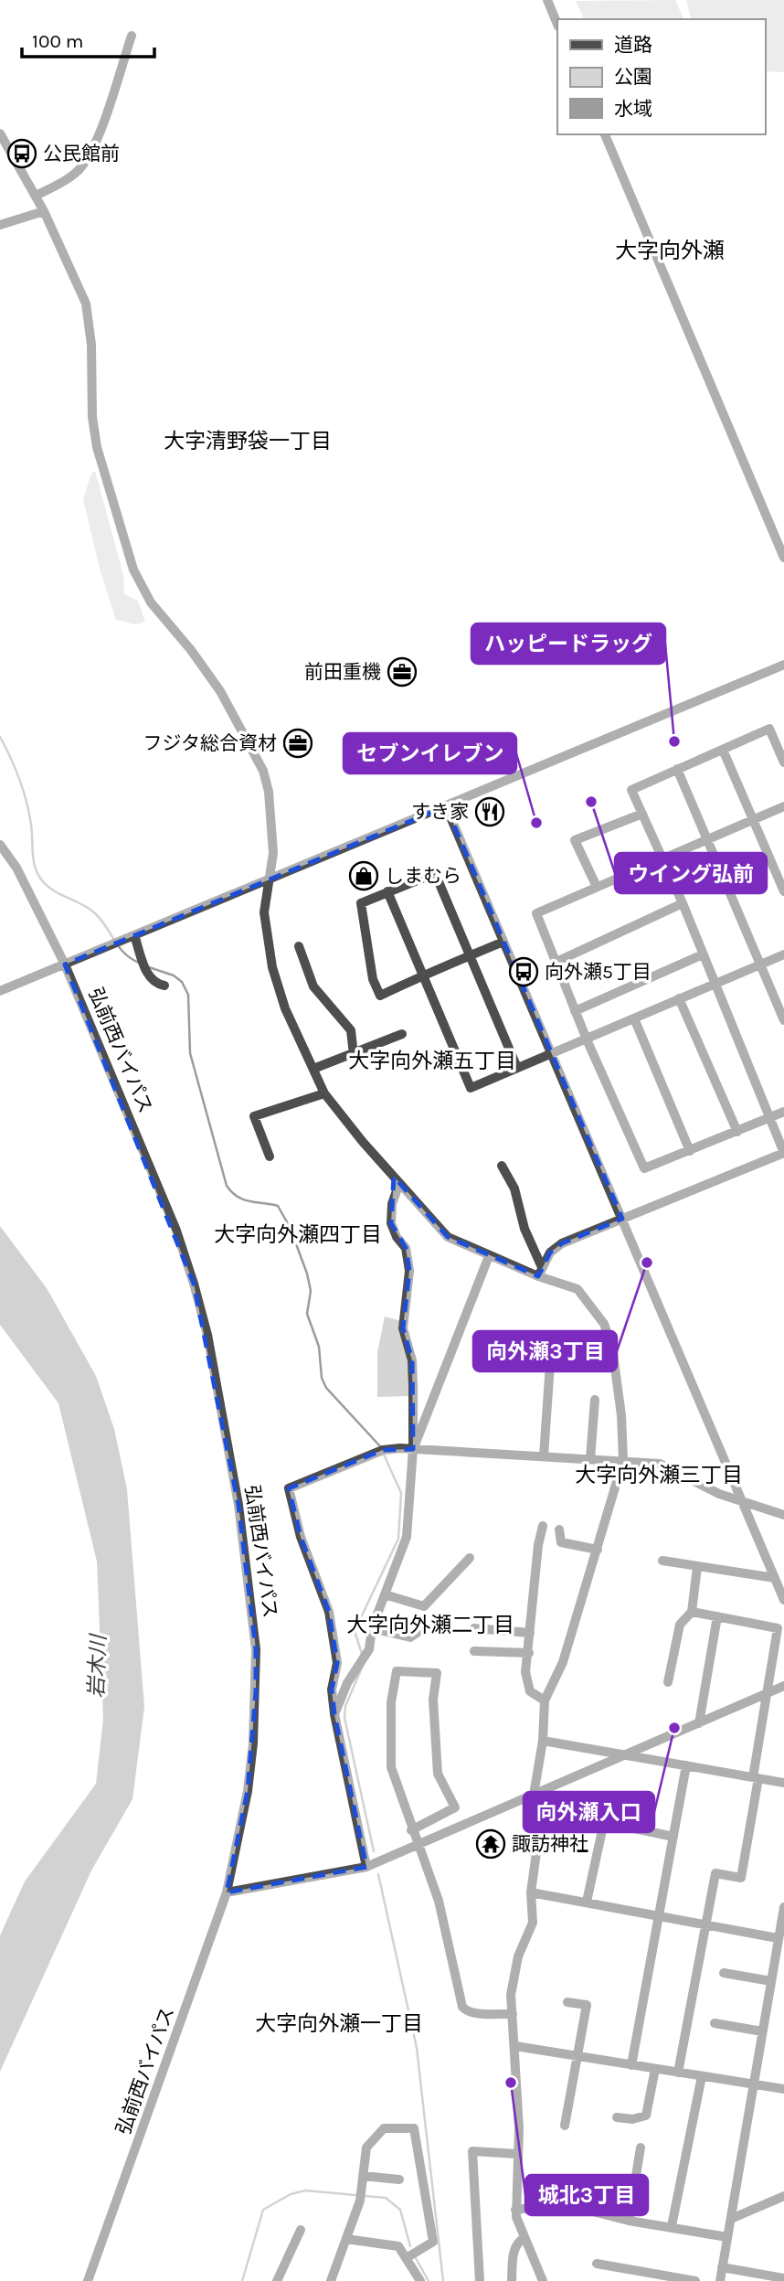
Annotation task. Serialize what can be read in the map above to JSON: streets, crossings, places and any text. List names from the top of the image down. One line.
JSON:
{"streets":{"street":["弘前西バイパス"]},"districts":["大字向外瀬","大字清野袋一丁目","大字向外瀬五丁目","大字向外瀬四丁目","大字向外瀬三丁目","大字向外瀬二丁目","大字向外瀬一丁目"],"water":["岩木川"],"places":{"bus stop":["公民館前","向外瀬5丁目"],"office":["前田重機","フジタ総合資材"],"other":["ハッピードラッグ","ウイング弘前","セブンイレブン","向外瀬3丁目","向外瀬入口","城北3丁目"],"restaurant":["すき家"],"shop":["しまむら"],"temple":["諏訪神社"]},"legend":["道路","公園","水域"],"scale_bar":"100 m"}
